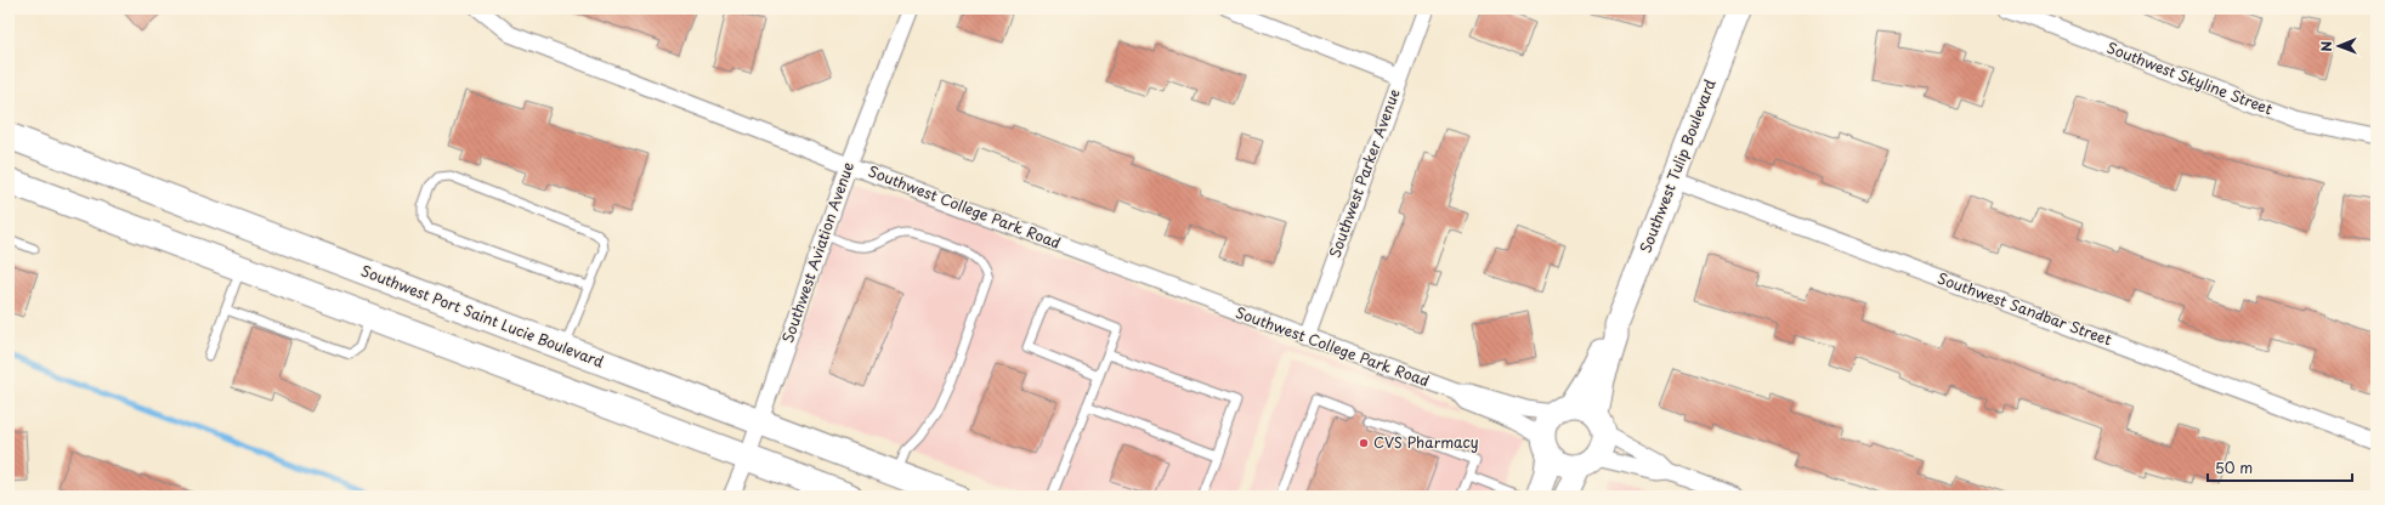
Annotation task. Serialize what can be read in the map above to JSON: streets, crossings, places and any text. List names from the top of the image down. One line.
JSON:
{"streets":{"main road":["Southwest Port Saint Lucie Boulevard"],"street":["Southwest Skyline Street","Southwest Tulip Boulevard","Southwest Parker Avenue","Southwest College Park Road","Southwest Aviation Avenue","Southwest Sandbar Street"]},"crossings":[["Southwest Tulip Boulevard","Southwest College Park Road"],["Southwest Tulip Boulevard","Southwest Sandbar Street"],["Southwest Parker Avenue","Southwest College Park Road"],["Southwest College Park Road","Southwest Aviation Avenue"],["Southwest Aviation Avenue","Southwest Port Saint Lucie Boulevard"]],"places":["CVS Pharmacy"],"scale_bar":"50 m","north":"left"}
